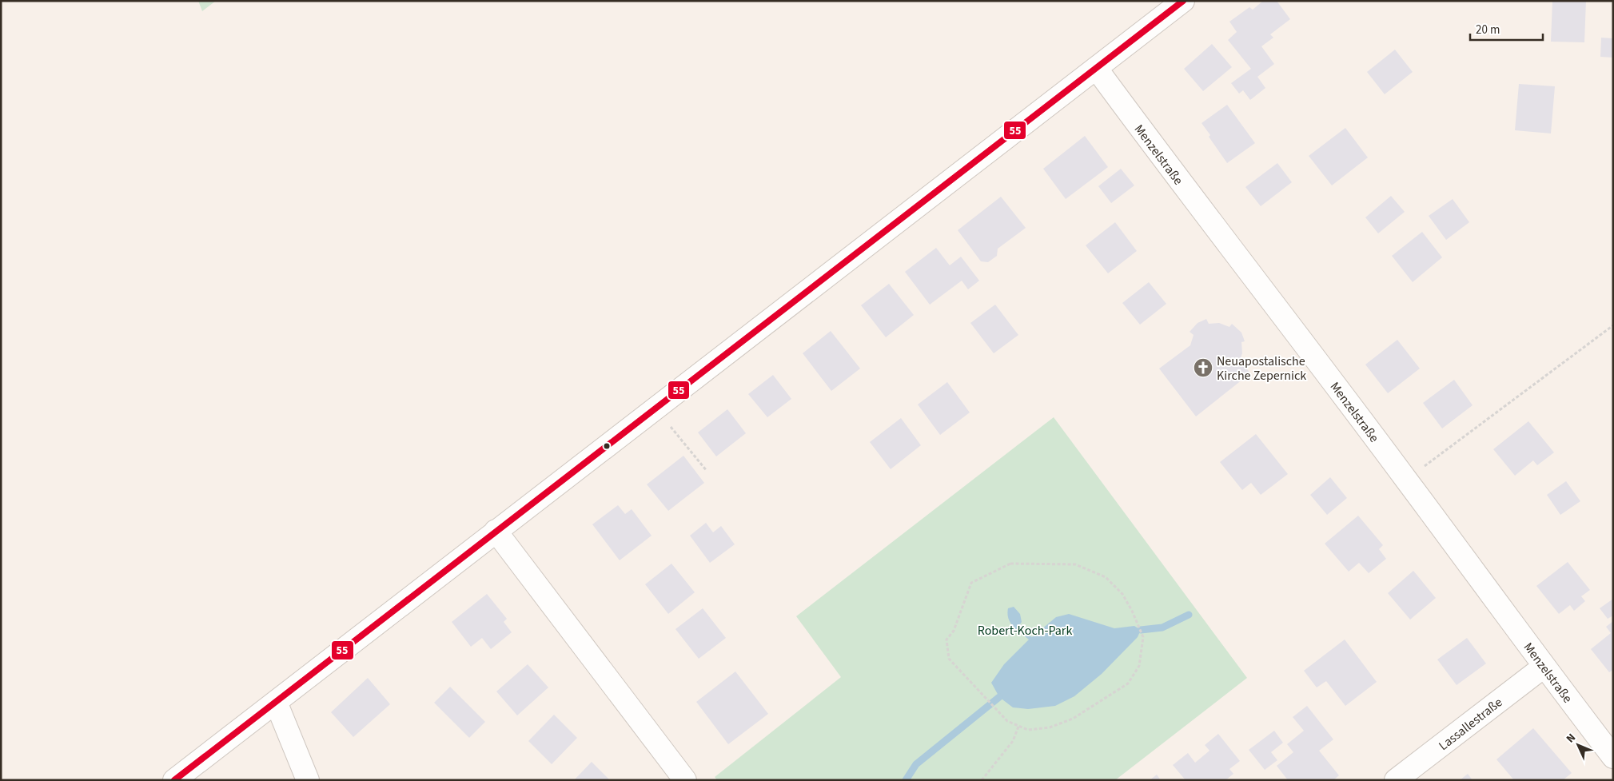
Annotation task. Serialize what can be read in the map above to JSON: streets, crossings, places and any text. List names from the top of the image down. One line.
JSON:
{"streets":{"street":["Menzelstraße","Lassallestraße"]},"crossings":[["Menzelstraße","Lassallestraße"]],"parks":["Robert-Koch-Park"],"places":{"church":["Neuapostalische Kirche Zepernick"]},"lines":["transit line 55"],"scale_bar":"20 m","north":"top left"}
